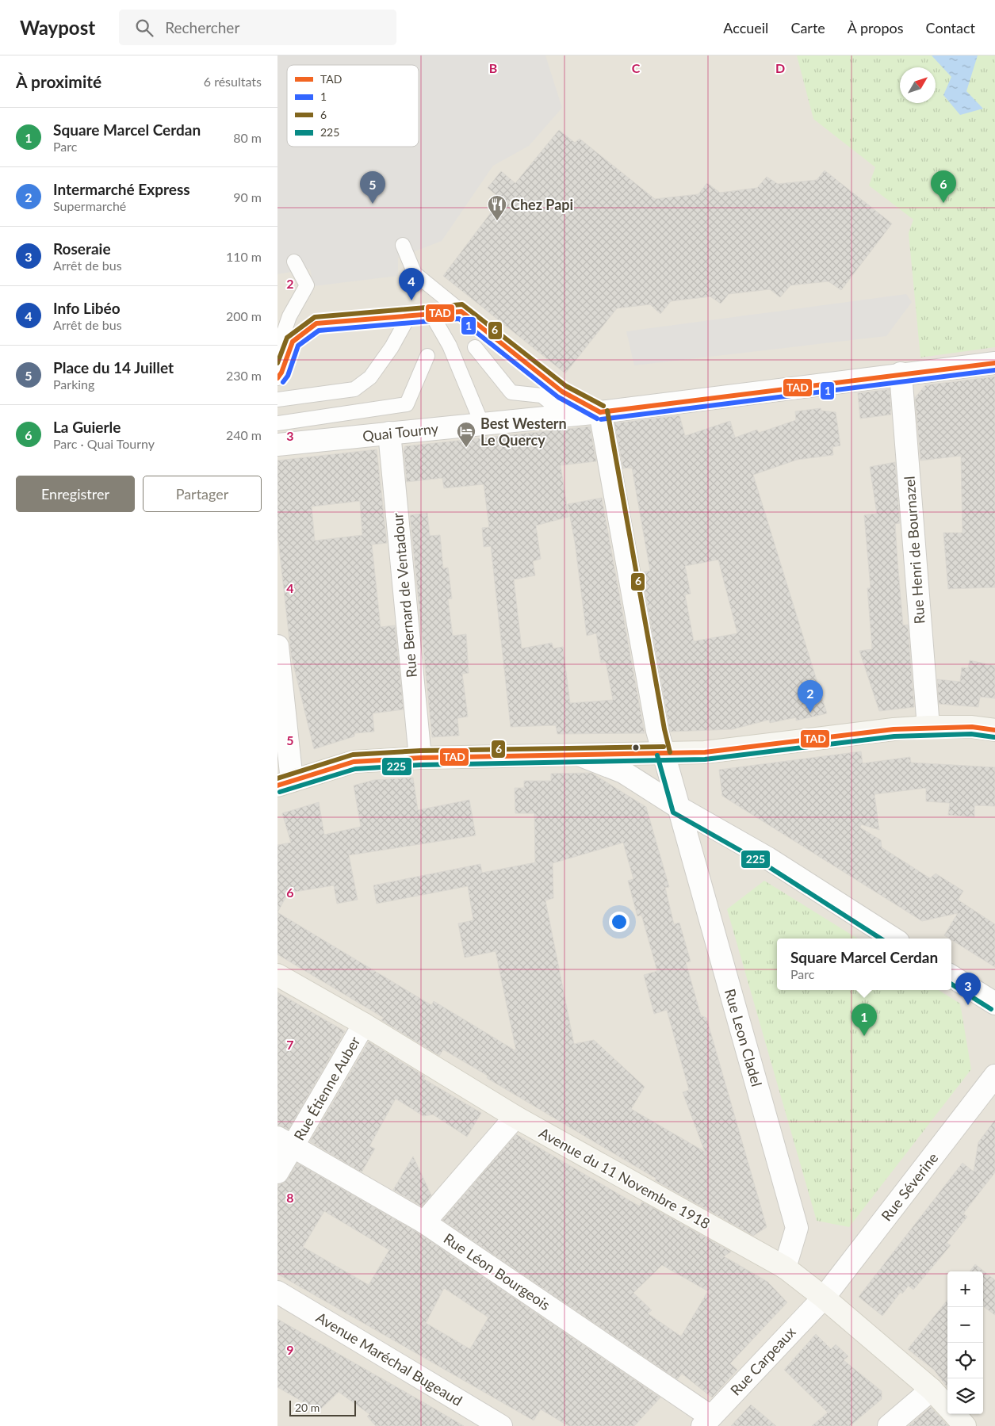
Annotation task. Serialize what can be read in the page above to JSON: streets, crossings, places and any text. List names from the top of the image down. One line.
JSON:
{"streets":{"street":["Quai Tourny","Rue Henri de Bournazel","Rue Bernard de Ventadour","Rue Leon Cladel","Rue Étienne Auber","Avenue du 11 Novembre 1918","Rue Séverine","Rue Léon Bourgeois","Avenue Maréchal Bugeaud","Rue Carpeaux"]},"crossings":[["Quai Tourny","Rue Henri de Bournazel"],["Quai Tourny","Rue Bernard de Ventadour"],["Quai Tourny","Rue Leon Cladel"],["Rue Leon Cladel","Avenue du 11 Novembre 1918"],["Rue Étienne Auber","Avenue du 11 Novembre 1918"],["Rue Étienne Auber","Rue Léon Bourgeois"],["Avenue du 11 Novembre 1918","Rue Séverine"],["Avenue du 11 Novembre 1918","Rue Carpeaux"],["Rue Séverine","Rue Carpeaux"],["Rue Léon Bourgeois","Rue Carpeaux"]],"places":{"restaurant":["Chez Papi"],"hotel":["Best Western Le Quercy"]},"lines":["transit line 6","transit line TAD","transit line 1","transit line 225"],"legend":["TAD","1","6","225"],"scale_bar":"20 m","north":"top right","page":{"header":"Waypost","search":"Rechercher","nav":["Accueil","Carte","À propos","Contact"],"heading":["À proximité","6 résultats"],"list":[{"mark":"1","name":"Square Marcel Cerdan","note":"Parc","value":"80 m"},{"mark":"2","name":"Intermarché Express","note":"Supermarché","value":"90 m"},{"mark":"3","name":"Roseraie","note":"Arrêt de bus","value":"110 m"},{"mark":"4","name":"Info Libéo","note":"Arrêt de bus","value":"200 m"},{"mark":"5","name":"Place du 14 Juillet","note":"Parking","value":"230 m"},{"mark":"6","name":"La Guierle","note":"Parc · Quai Tourny","value":"240 m"}],"pins":["6","5","4","2","3","1"],"buttons":["Enregistrer","Partager"],"popup":["Square Marcel Cerdan","Parc"],"map_buttons":["+","−"],"scale":"20 m"},"grid":{"columns":["B","C","D"],"rows":["2","3","4","5","6","7","8","9"]}}
